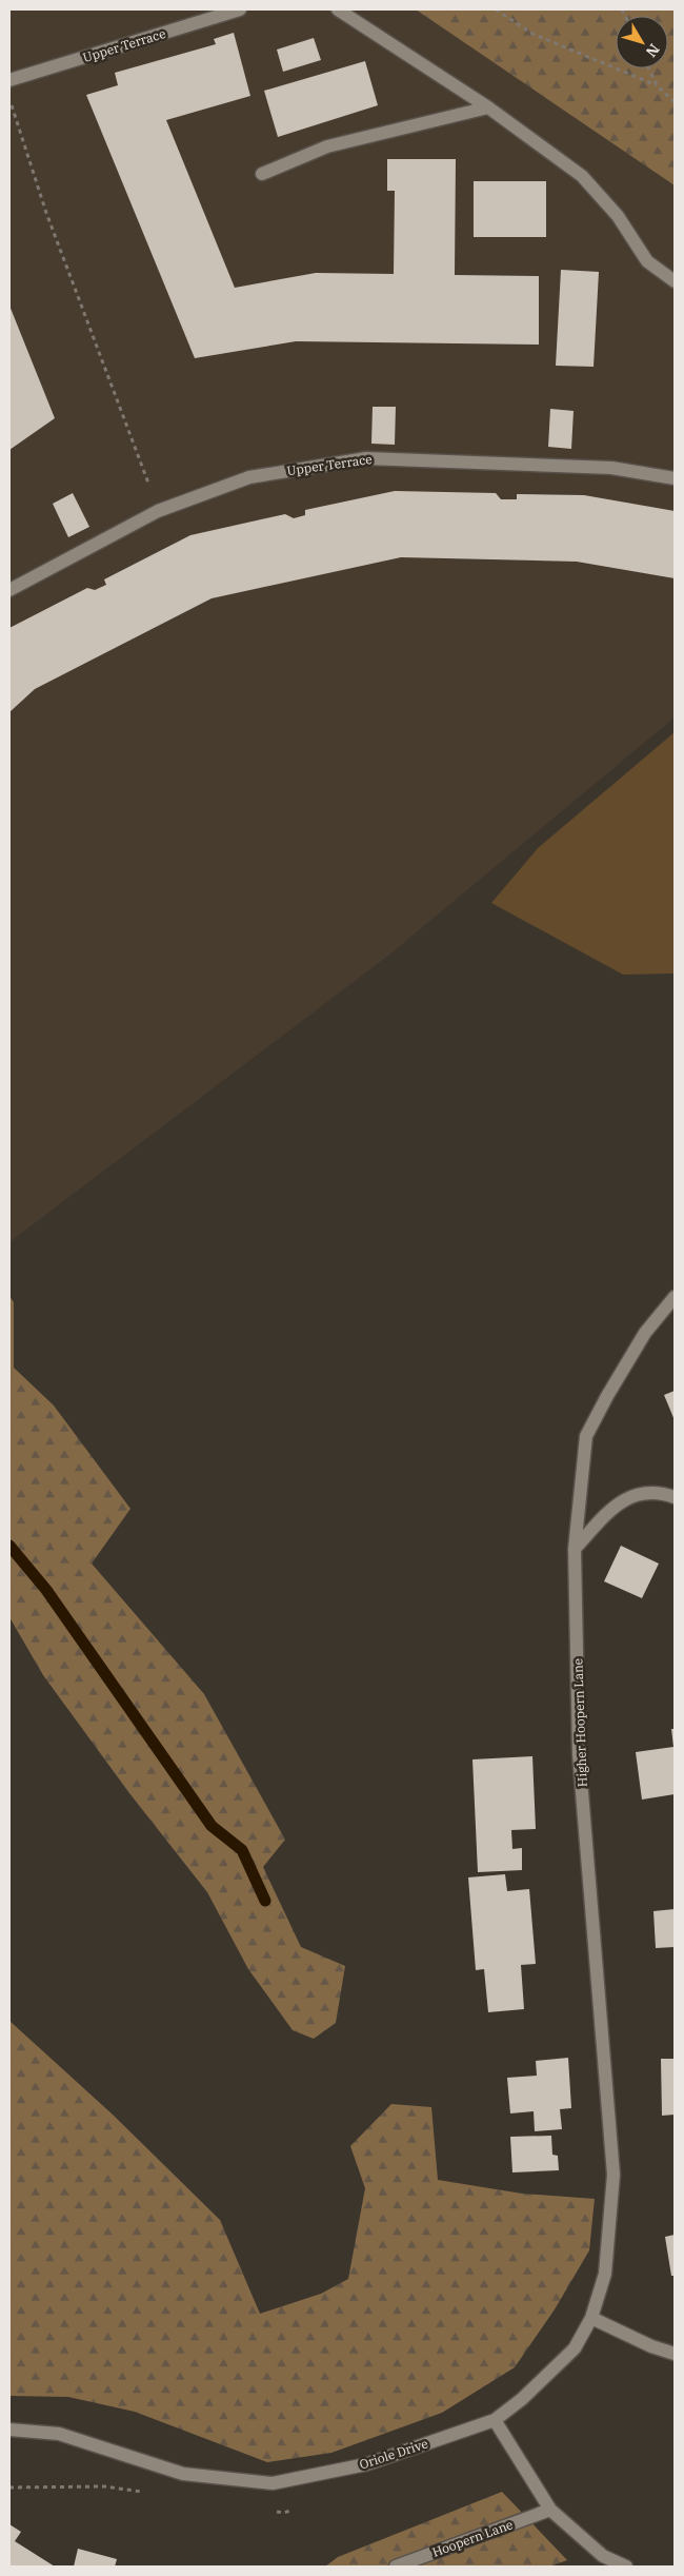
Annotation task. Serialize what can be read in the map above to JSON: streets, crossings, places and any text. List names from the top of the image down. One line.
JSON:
{"streets":{"street":["Upper Terrace","Higher Hoopern Lane","Oriole Drive","Hoopern Lane"]},"crossings":[["Higher Hoopern Lane","Oriole Drive"]],"north":"bottom right"}
